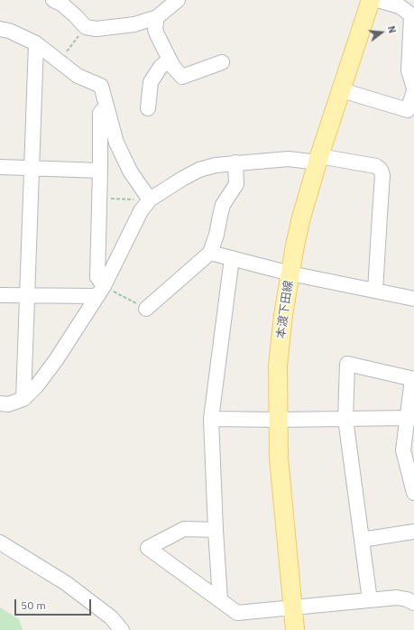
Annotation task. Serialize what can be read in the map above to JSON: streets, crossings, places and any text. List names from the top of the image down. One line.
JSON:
{"streets":{"main road":["本渡下田線"]},"scale_bar":"50 m","north":"right"}
